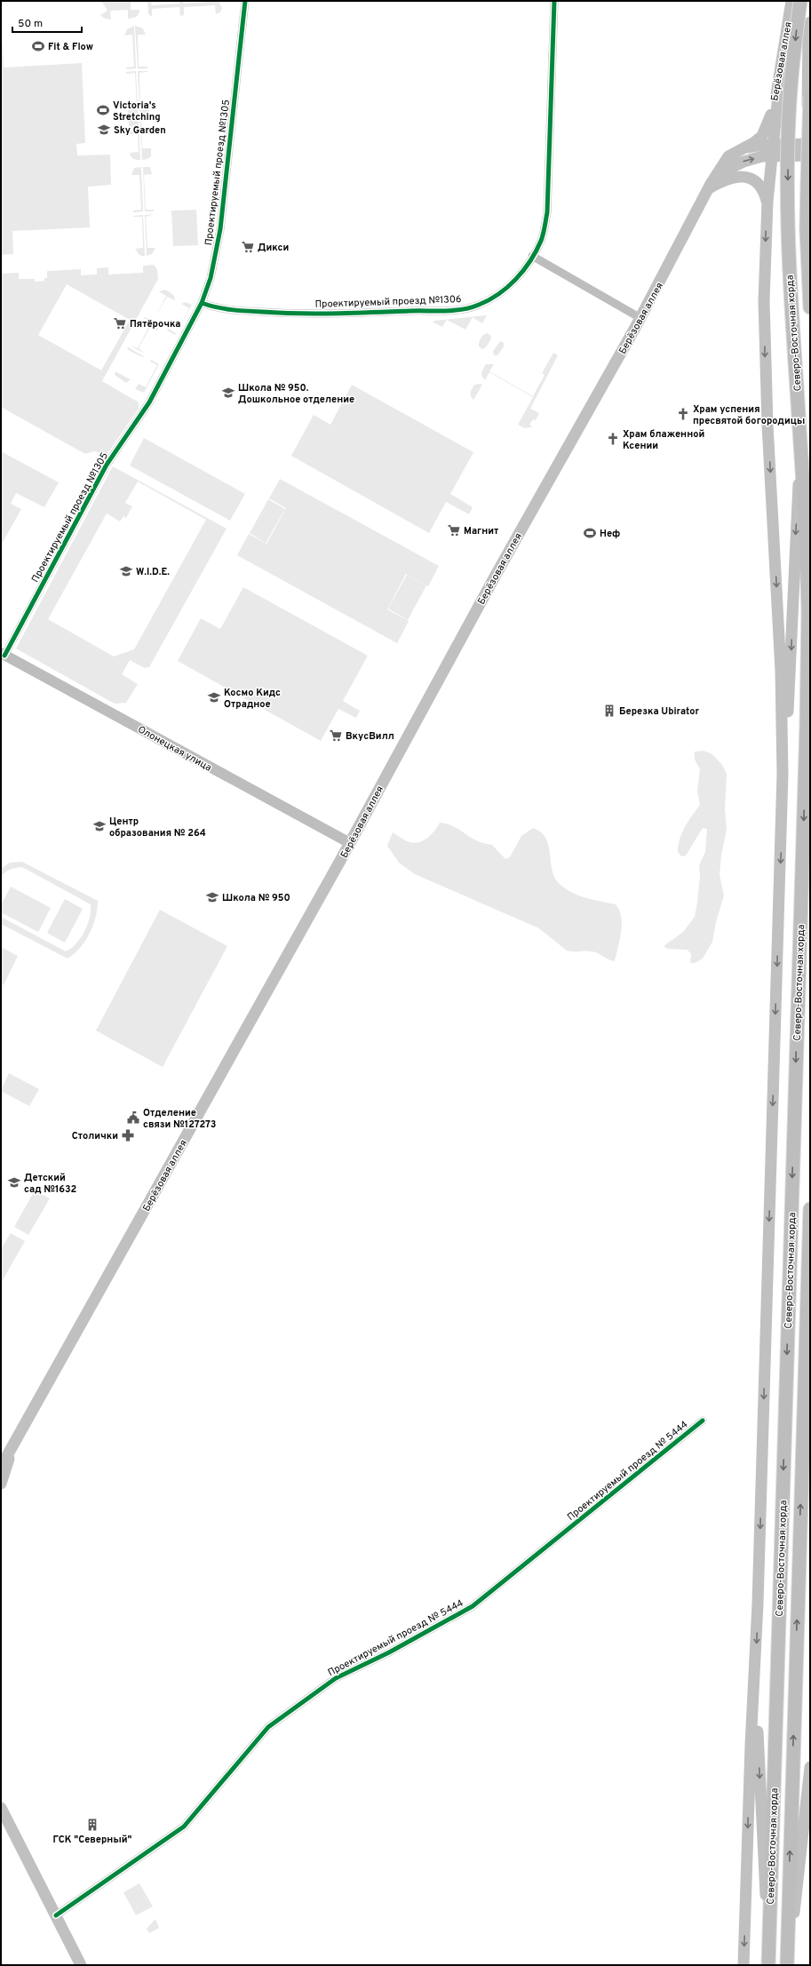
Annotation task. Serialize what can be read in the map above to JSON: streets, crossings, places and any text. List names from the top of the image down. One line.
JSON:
{"streets":{"main road":["Берёзовая аллея","Северо-Восточная хорда"],"street":["Проектируемый проезд №1305","Проектируемый проезд №1306","Олонецкая улица","Проектируемый проезд № 5444"]},"crossings":[["Берёзовая аллея","Олонецкая улица"],["Проектируемый проезд №1305","Проектируемый проезд №1306"],["Проектируемый проезд №1305","Олонецкая улица"]],"places":{"sports":["Fit & Flow","Victoria's Stretching","Неф"],"school or university":["Sky Garden","Школа № 950. Дошкольное отделение","W.I.D.E.","Космо Кидс Отрадное","Центр образования № 264","Школа № 950","Детский сад №1632"],"supermarket":["Дикси","Пятёрочка","Магнит","ВкусВилл"],"church":["Храм успения пресвятой богородицы","Храм блаженной Ксении"],"building":["Березка Ubirator","ГСК \"Северный\""],"public building":["Отделение связи №127273"],"pharmacy":["Столички"]},"scale_bar":"50 m"}
